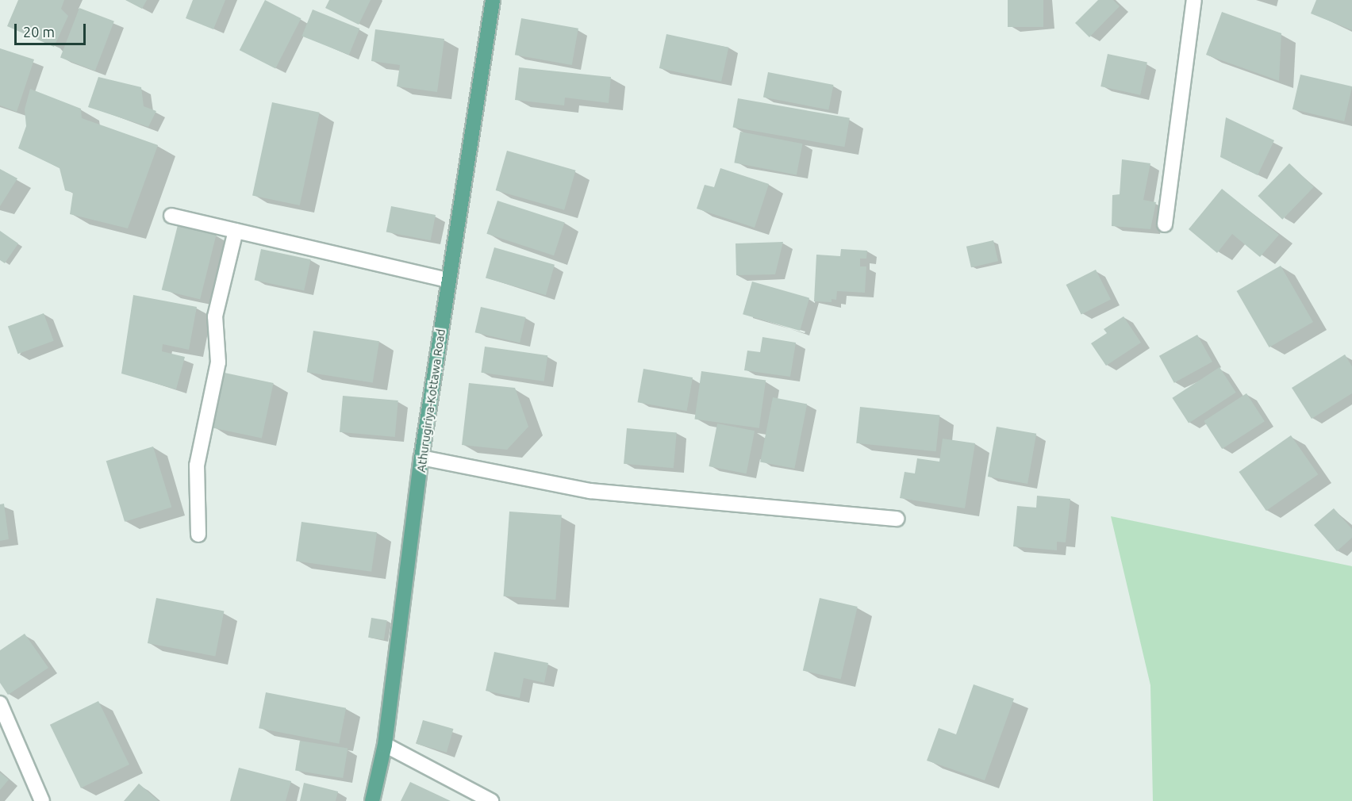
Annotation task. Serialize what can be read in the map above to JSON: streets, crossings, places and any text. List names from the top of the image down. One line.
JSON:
{"streets":{"main road":["Athurugiriya-Kottawa Road"]},"scale_bar":"20 m"}
